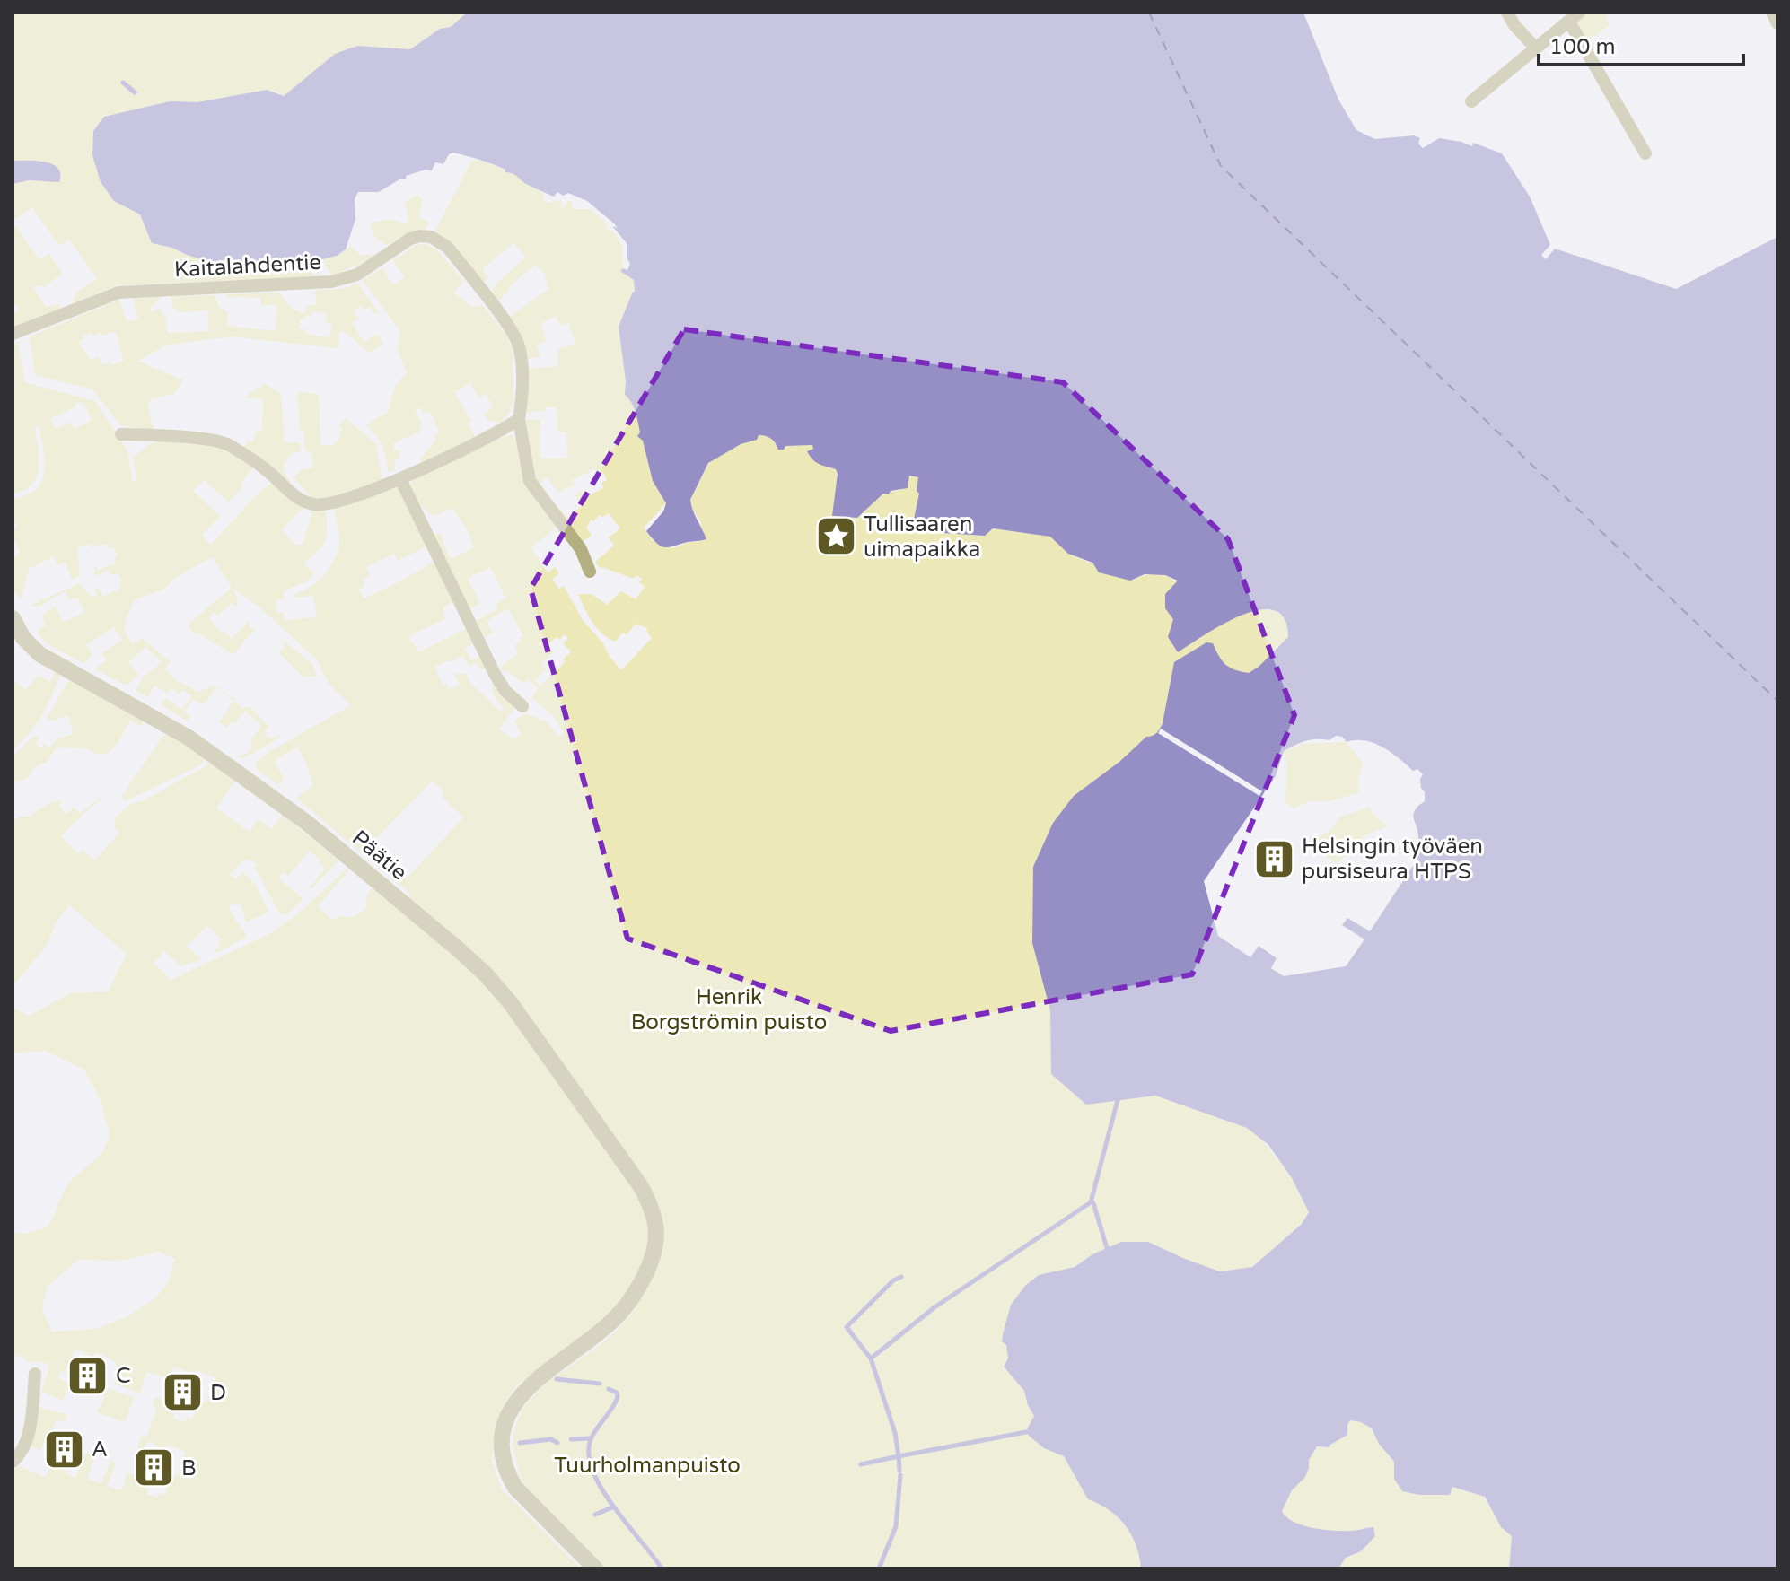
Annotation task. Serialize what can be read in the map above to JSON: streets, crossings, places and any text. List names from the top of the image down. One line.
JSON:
{"streets":{"street":["Kaitalahdentie","Päätie"]},"parks":["Henrik Borgströmin puisto","Tuurholmanpuisto"],"places":{"place":["Tullisaaren uimapaikka"],"building":["Helsingin työväen pursiseura HTPS","C","D","A","B"]},"scale_bar":"100 m"}
